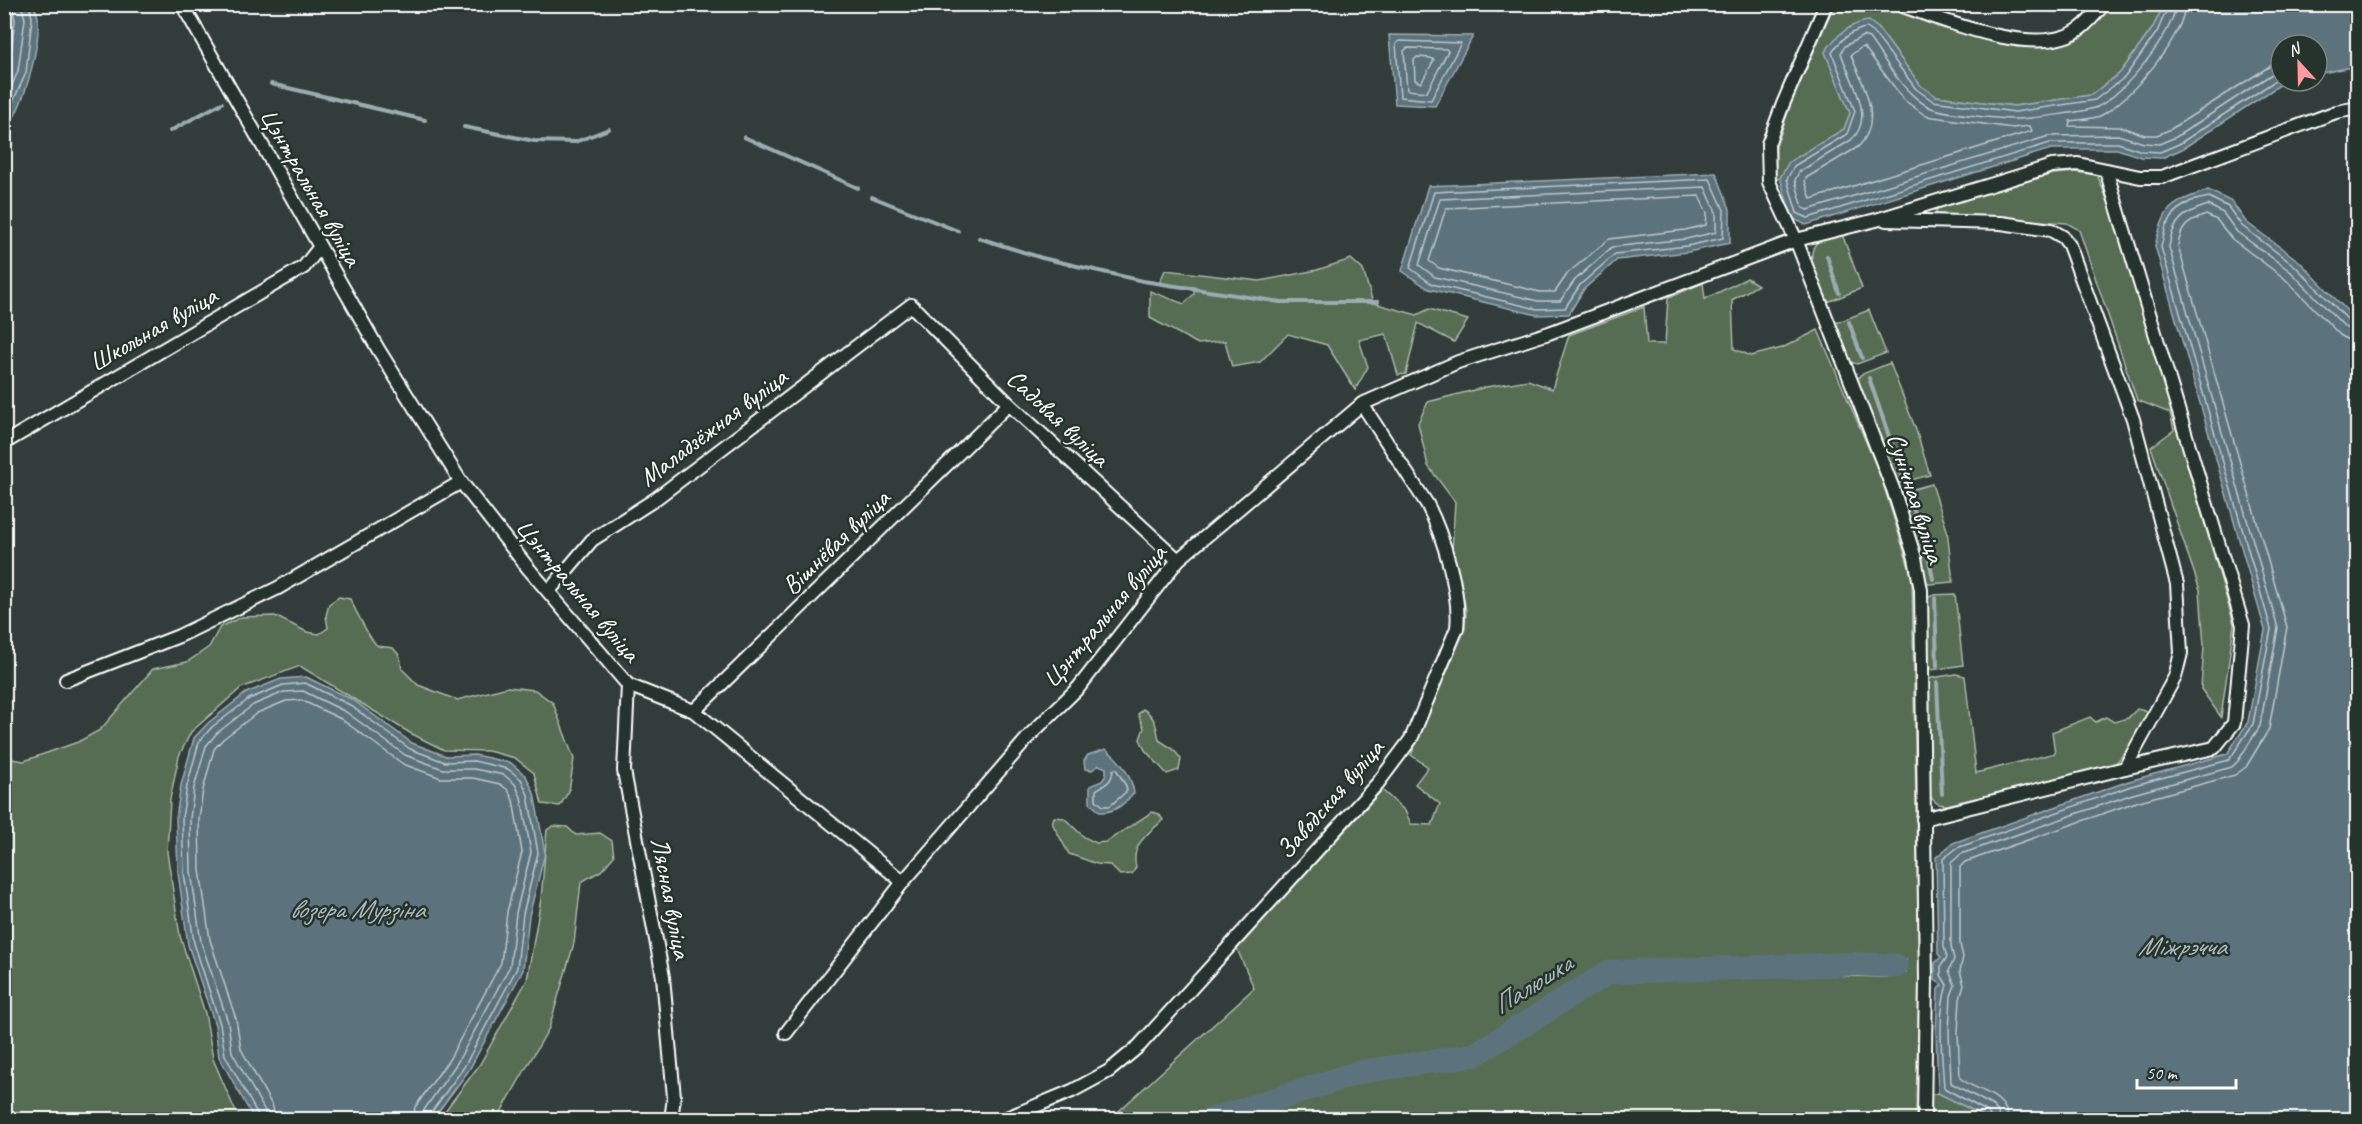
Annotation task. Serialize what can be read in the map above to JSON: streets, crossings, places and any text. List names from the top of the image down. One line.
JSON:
{"streets":{"street":["Цэнтральная вуліца","Школьная вуліца","Садовая вуліца","Маладзёжная вуліца","Сунічная вуліца","Вішнёвая вуліца","Заводская вуліца","Лясная вуліца"]},"crossings":[["Цэнтральная вуліца","Школьная вуліца"],["Цэнтральная вуліца","Садовая вуліца"],["Цэнтральная вуліца","Маладзёжная вуліца"],["Цэнтральная вуліца","Сунічная вуліца"],["Цэнтральная вуліца","Вішнёвая вуліца"],["Цэнтральная вуліца","Заводская вуліца"],["Цэнтральная вуліца","Лясная вуліца"],["Садовая вуліца","Маладзёжная вуліца"],["Садовая вуліца","Вішнёвая вуліца"]],"water":["возера Мурзіна","Міжрэчча","Палюшка"],"scale_bar":"50 m","north":"top"}
